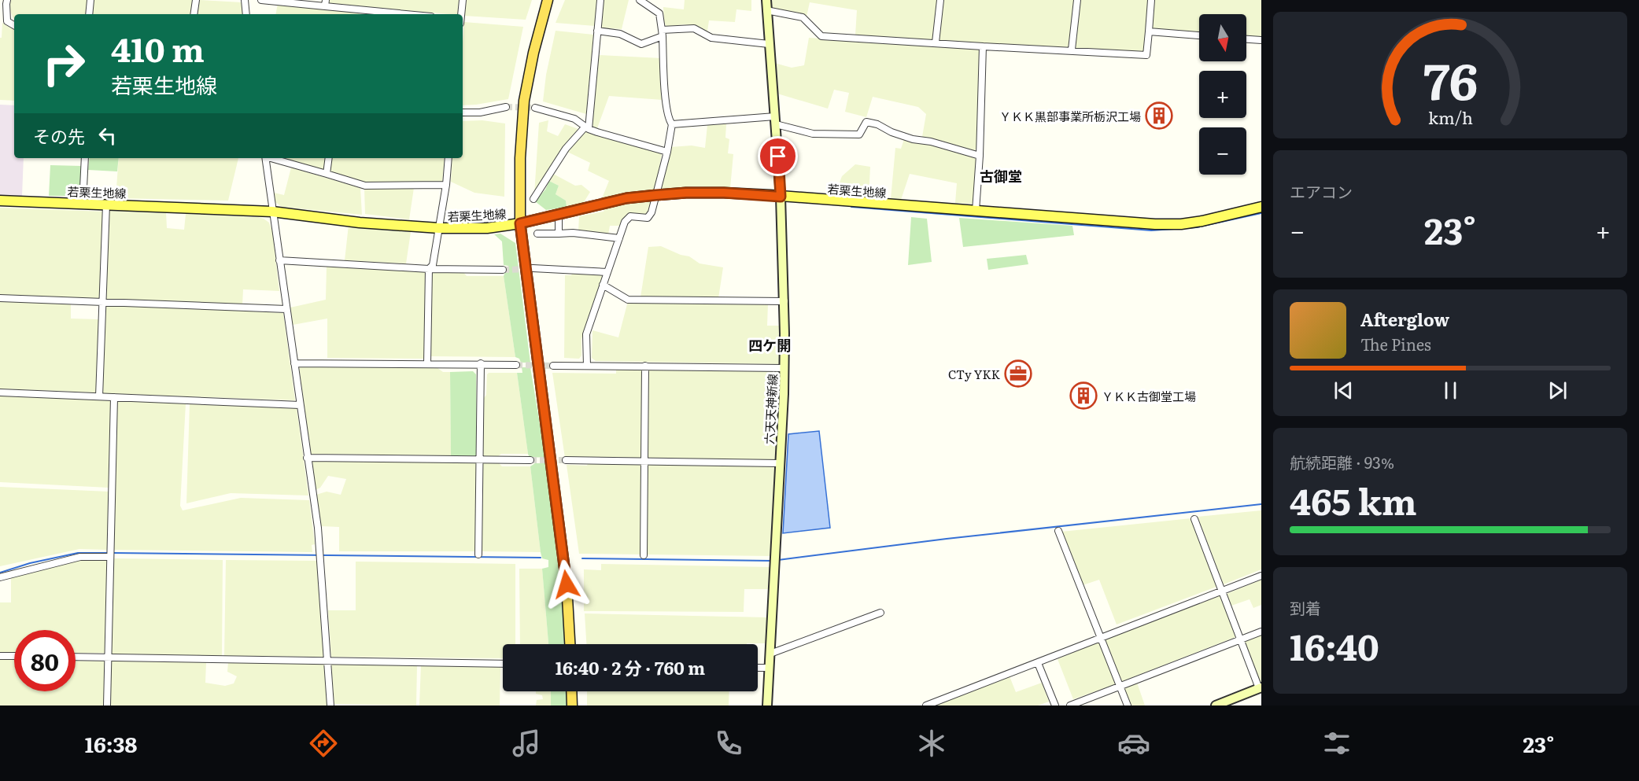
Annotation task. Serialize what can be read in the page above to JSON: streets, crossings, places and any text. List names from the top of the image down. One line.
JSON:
{"streets":{"main road":["若栗生地線","六天天神新線"]},"crossings":[["若栗生地線","六天天神新線"]],"districts":["古御堂","四ケ開"],"places":{"building":["ＹＫＫ黒部事業所栃沢工場","ＹＫＫ古御堂工場"],"office":["CTy YKK"]},"north":"bottom","page":{"map_buttons":["+","−"],"turn":["410 m","若栗生地線"],"then":"その先","tile":["エアコン",["航続距離 · 93%","465 km"],["到着","16:40"]],"heat":["−","23°","+"],"song":["Afterglow","The Pines"],"limit":"80","trip":"16:40 · 2 分 · 760 m","tabs":["16:38","23°"],"gauge":["76","km/h"]}}
